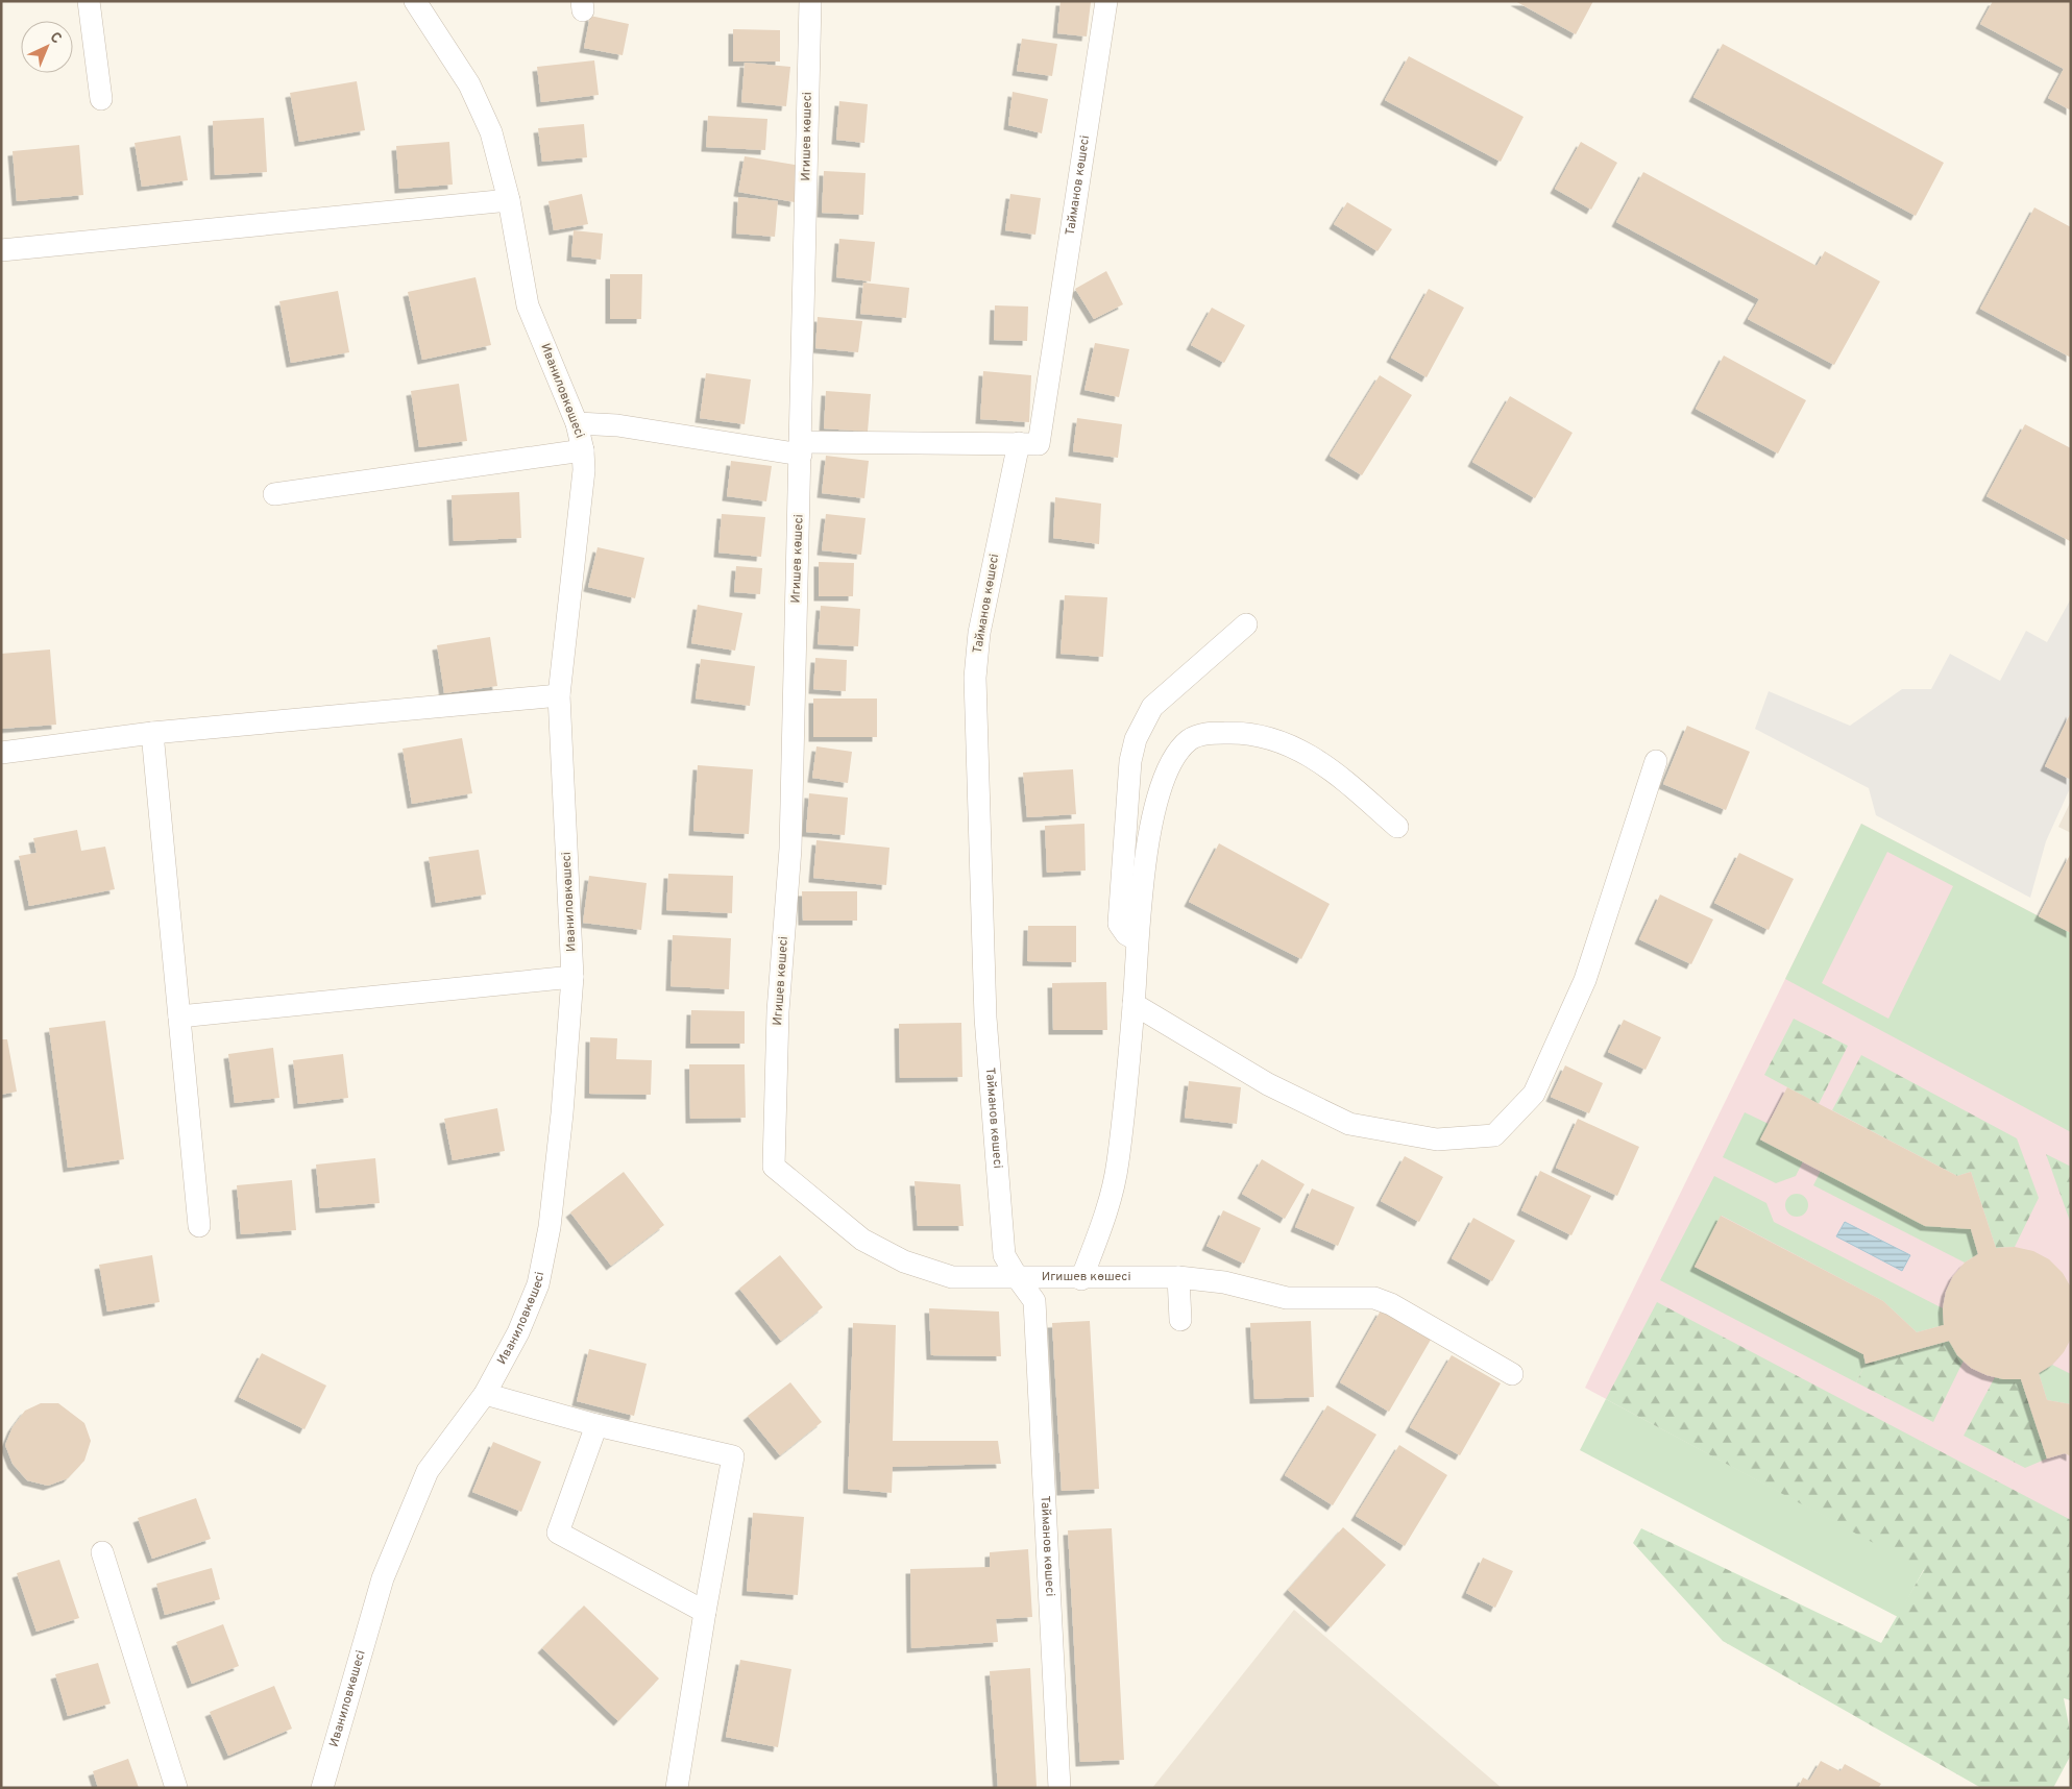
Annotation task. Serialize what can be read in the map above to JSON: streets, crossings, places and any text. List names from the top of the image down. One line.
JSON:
{"streets":{"street":["Игишев көшесі","Тайманов көшесі","Иваниловкөшесі"]},"crossings":[["Игишев көшесі","Тайманов көшесі"],["Тайманов көшесі","Иваниловкөшесі"]],"north":"top right"}
